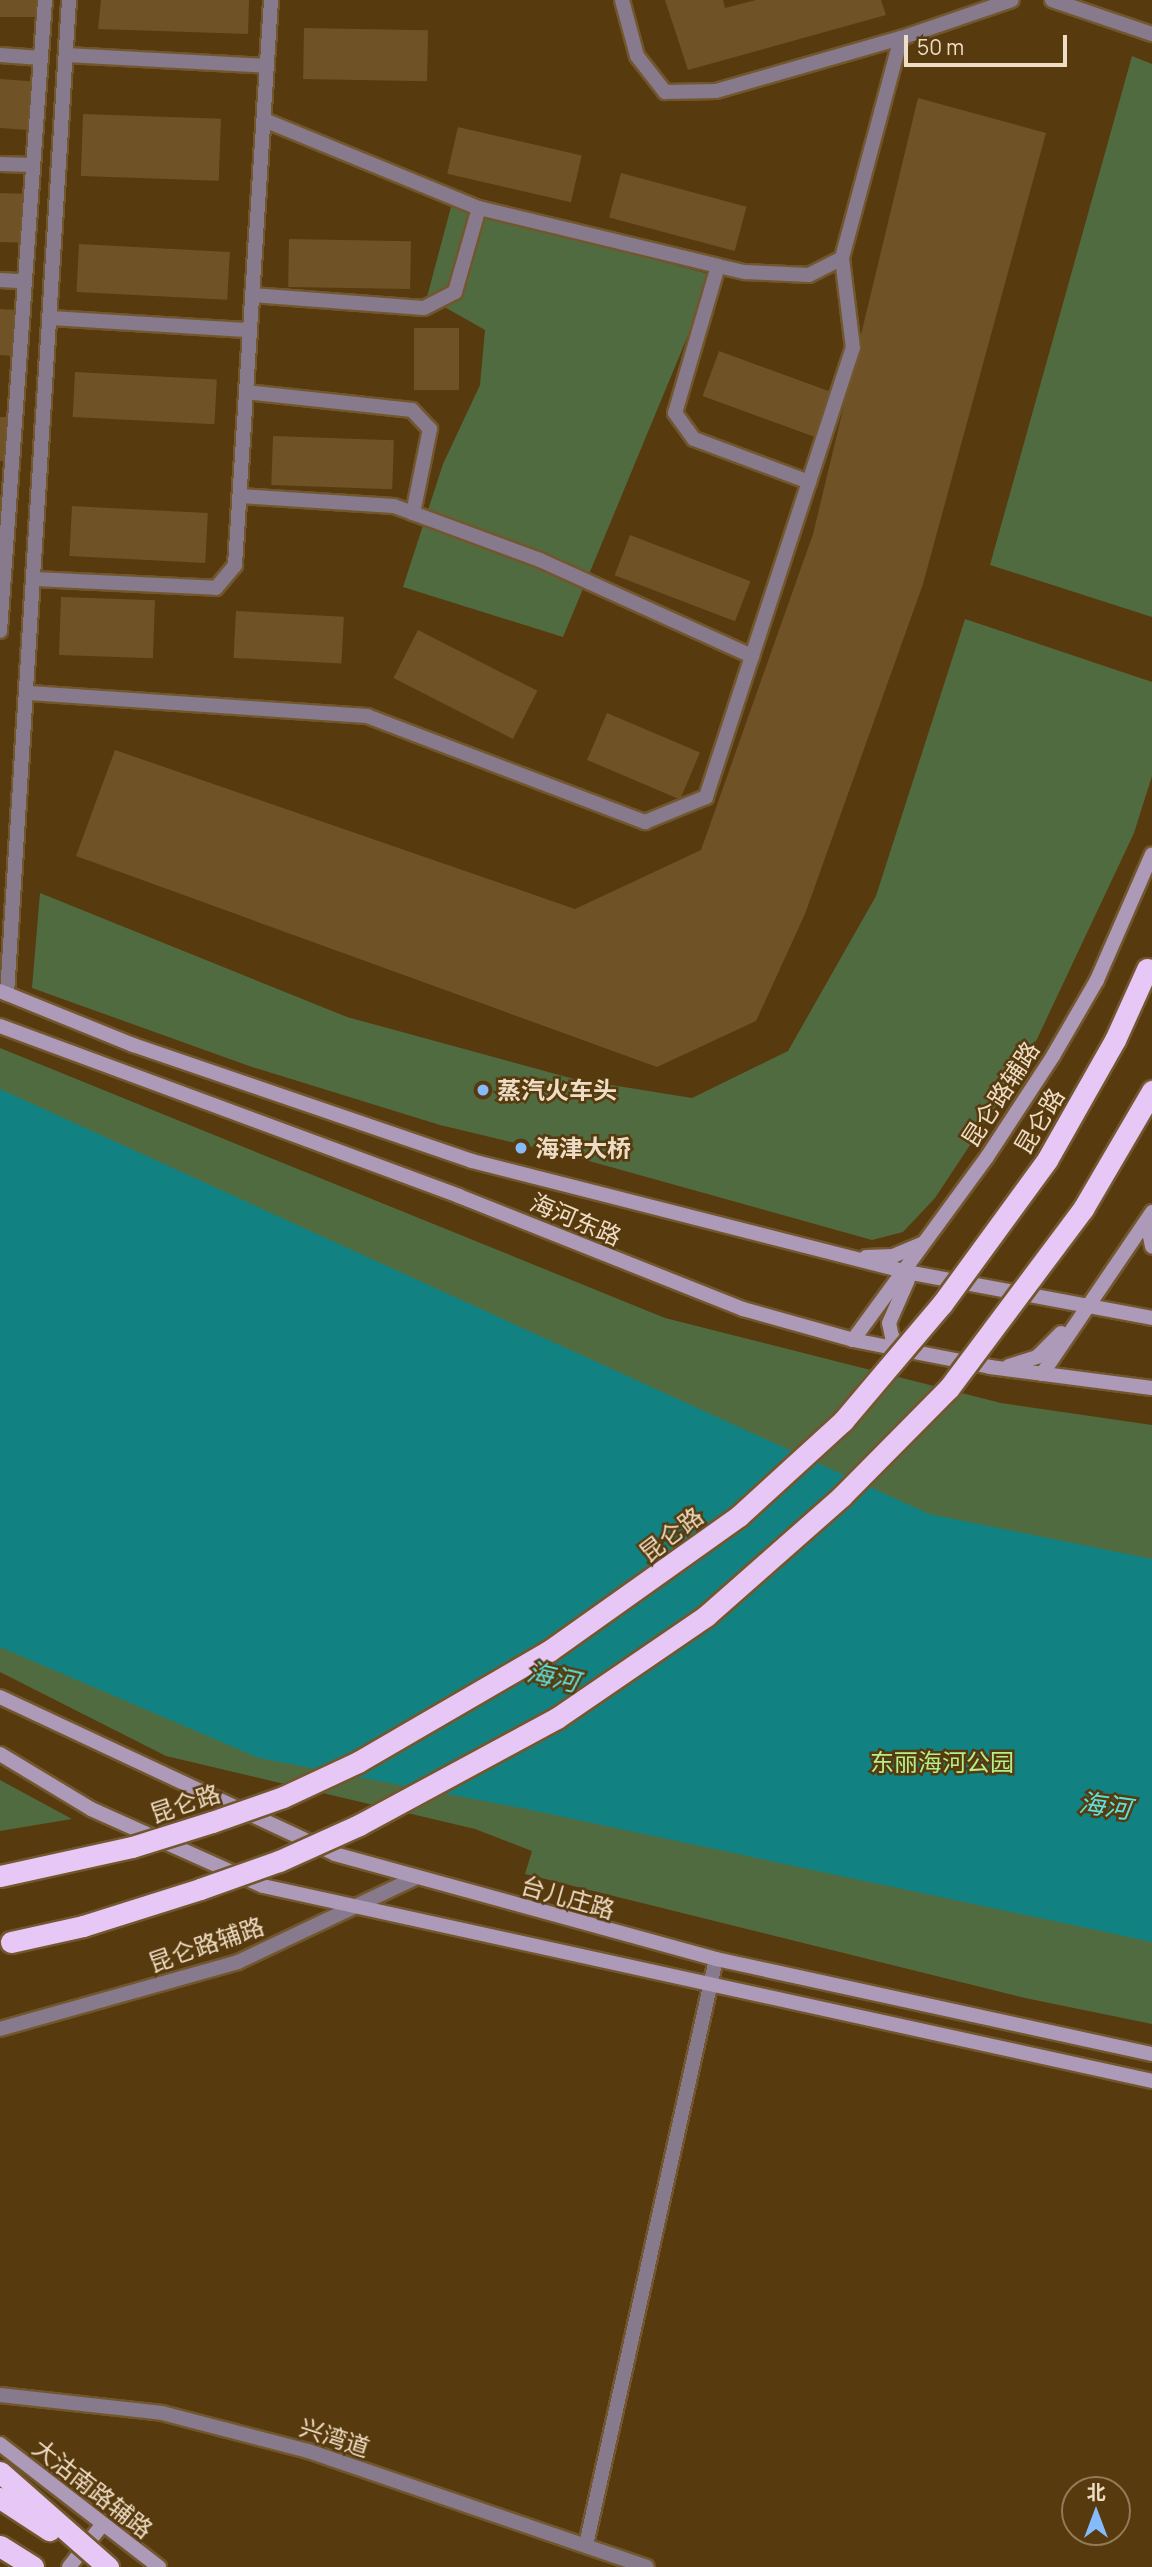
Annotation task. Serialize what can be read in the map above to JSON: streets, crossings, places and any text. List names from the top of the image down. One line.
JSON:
{"streets":{"highway":["昆仑路"],"main road":["昆仑路辅路","海河东路","台儿庄路","大沽南路辅路"],"street":["兴湾道"]},"crossings":[["昆仑路辅路","海河东路"],["昆仑路辅路","台儿庄路"]],"water":["海河"],"parks":["东丽海河公园"],"places":["蒸汽火车头","海津大桥"],"scale_bar":"50 m","north":"top"}
